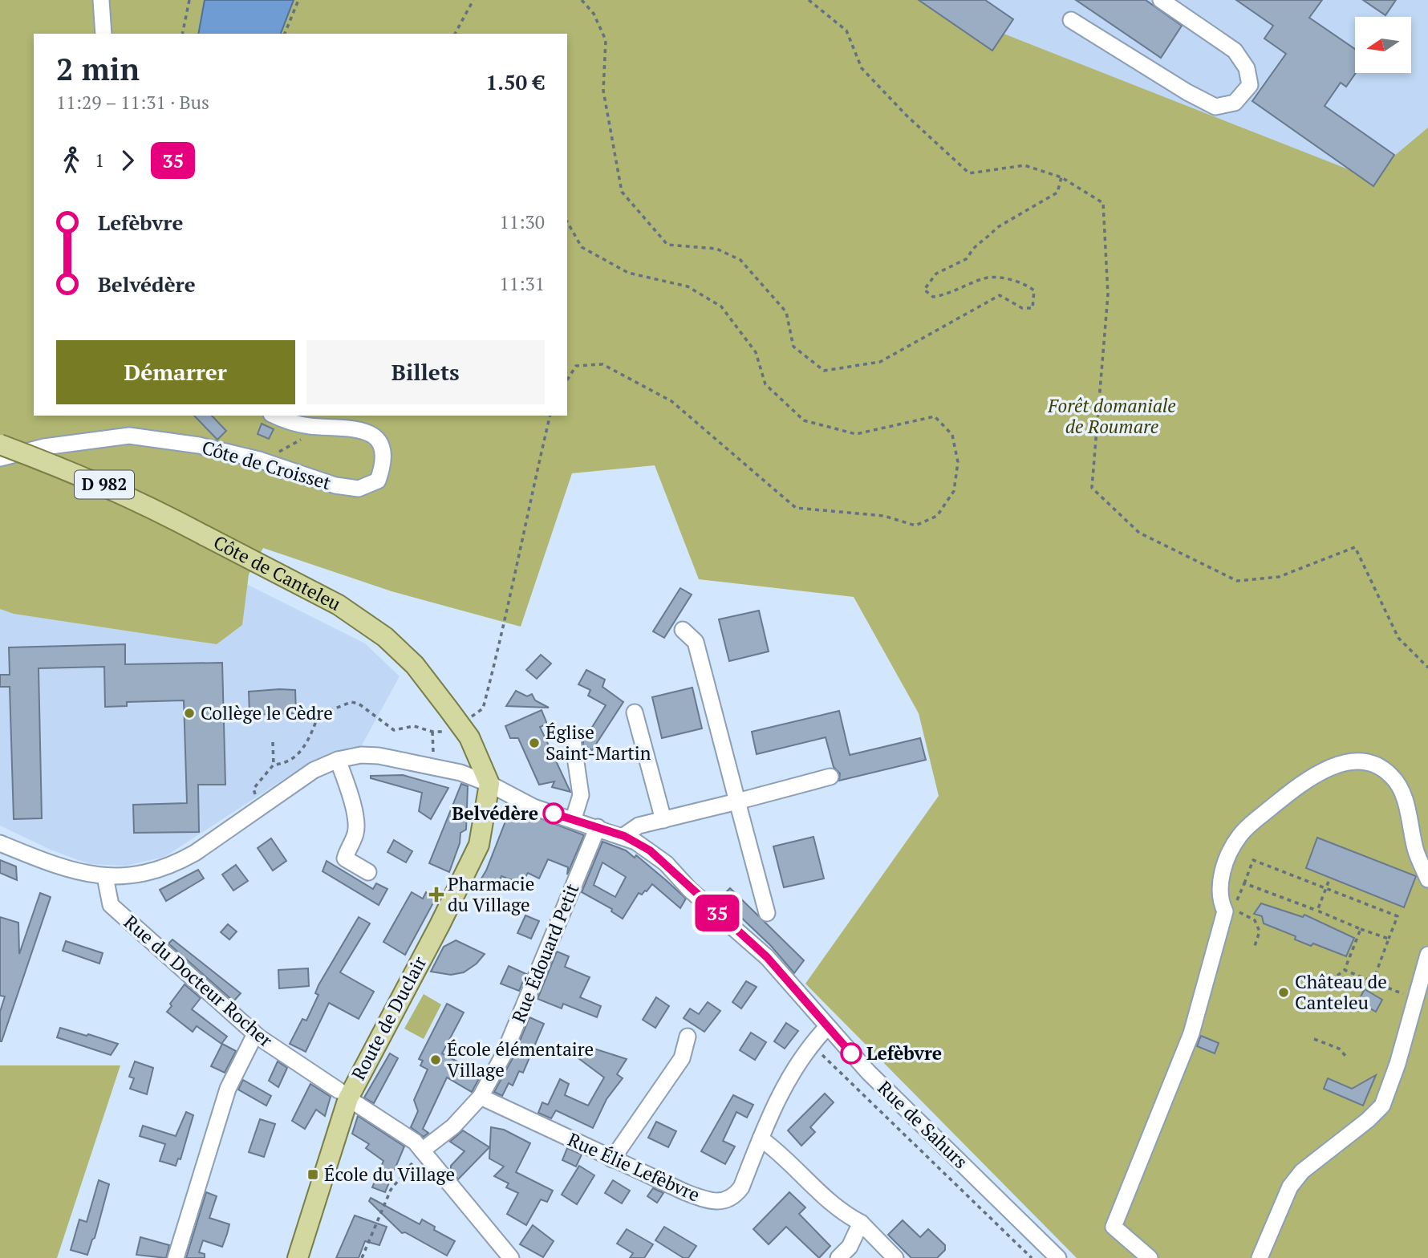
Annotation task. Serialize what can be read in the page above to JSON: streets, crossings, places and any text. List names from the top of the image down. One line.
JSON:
{"streets":{"main road":["D 982","Côte de Canteleu","Route de Duclair"],"street":["Côte de Croisset","Rue Édouard Petit","Rue du Docteur Rocher","Rue de Sahurs","Rue Élie Lefèbvre"]},"crossings":[["Côte de Canteleu","Route de Duclair"],["Côte de Canteleu","Rue de Sahurs"],["Rue Édouard Petit","Rue du Docteur Rocher"],["Rue Édouard Petit","Rue de Sahurs"],["Rue Édouard Petit","Rue Élie Lefèbvre"],["Rue du Docteur Rocher","Route de Duclair"],["Rue du Docteur Rocher","Rue de Sahurs"],["Route de Duclair","Rue de Sahurs"],["Rue de Sahurs","Rue Élie Lefèbvre"]],"parks":["Forêt domaniale de Roumare"],"places":{"other":["Collège le Cèdre","Église Saint-Martin","Belvédère","Château de Canteleu","Lefèbvre","École élémentaire Village"],"health":["Pharmacie du Village"],"transit":["École du Village"]},"lines":["bus line 35"],"north":"left","page":{"on_map":"35","heading":["2 min","11:29 – 11:31 · Bus","1.50 €"],"legs":["1","35"],"list":[{"name":"Lefèbvre","value":"11:30"},{"name":"Belvédère","value":"11:31"}],"buttons":["Démarrer","Billets"]}}
